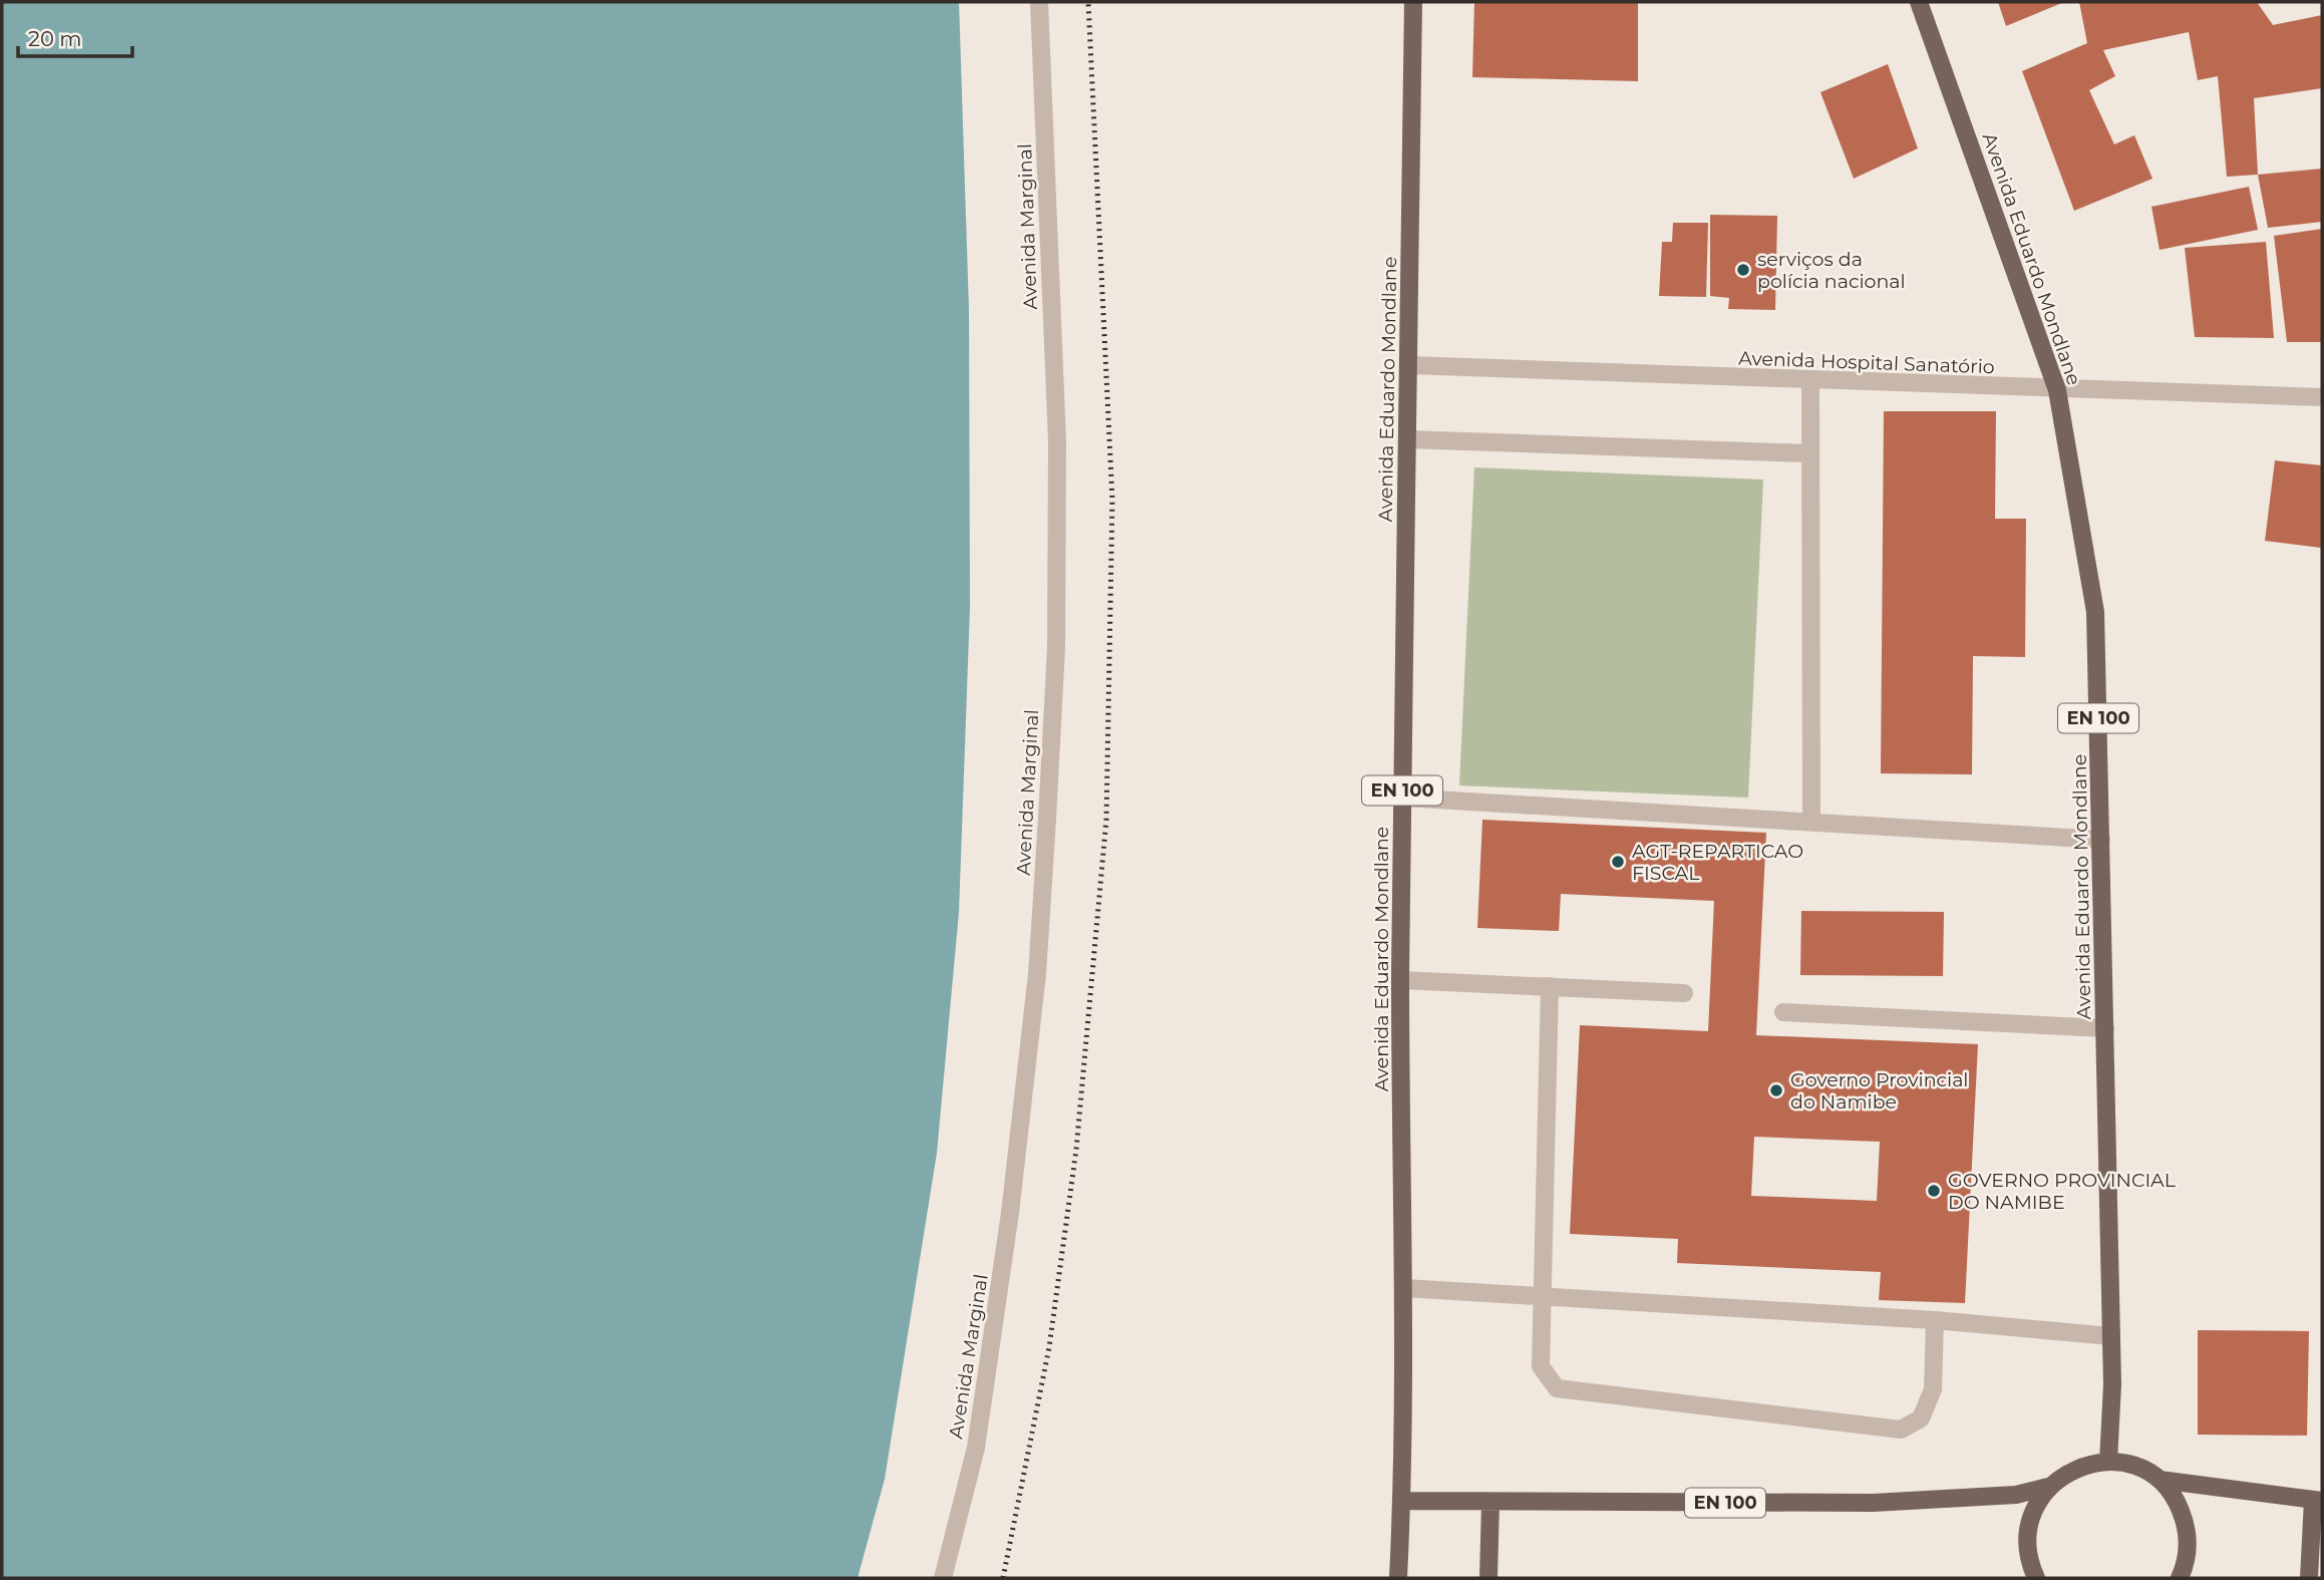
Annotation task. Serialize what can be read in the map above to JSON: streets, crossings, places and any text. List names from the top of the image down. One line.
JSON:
{"streets":{"main road":["Avenida Eduardo Mondlane","EN 100"],"street":["Avenida Marginal","Avenida Hospital Sanatório"]},"crossings":[["Avenida Eduardo Mondlane","Avenida Hospital Sanatório"],["Avenida Eduardo Mondlane","EN 100"]],"places":["serviços da polícia nacional","AGT-REPARTICAO FISCAL","Governo Provincial do Namibe","GOVERNO PROVINCIAL DO NAMIBE"],"scale_bar":"20 m"}
